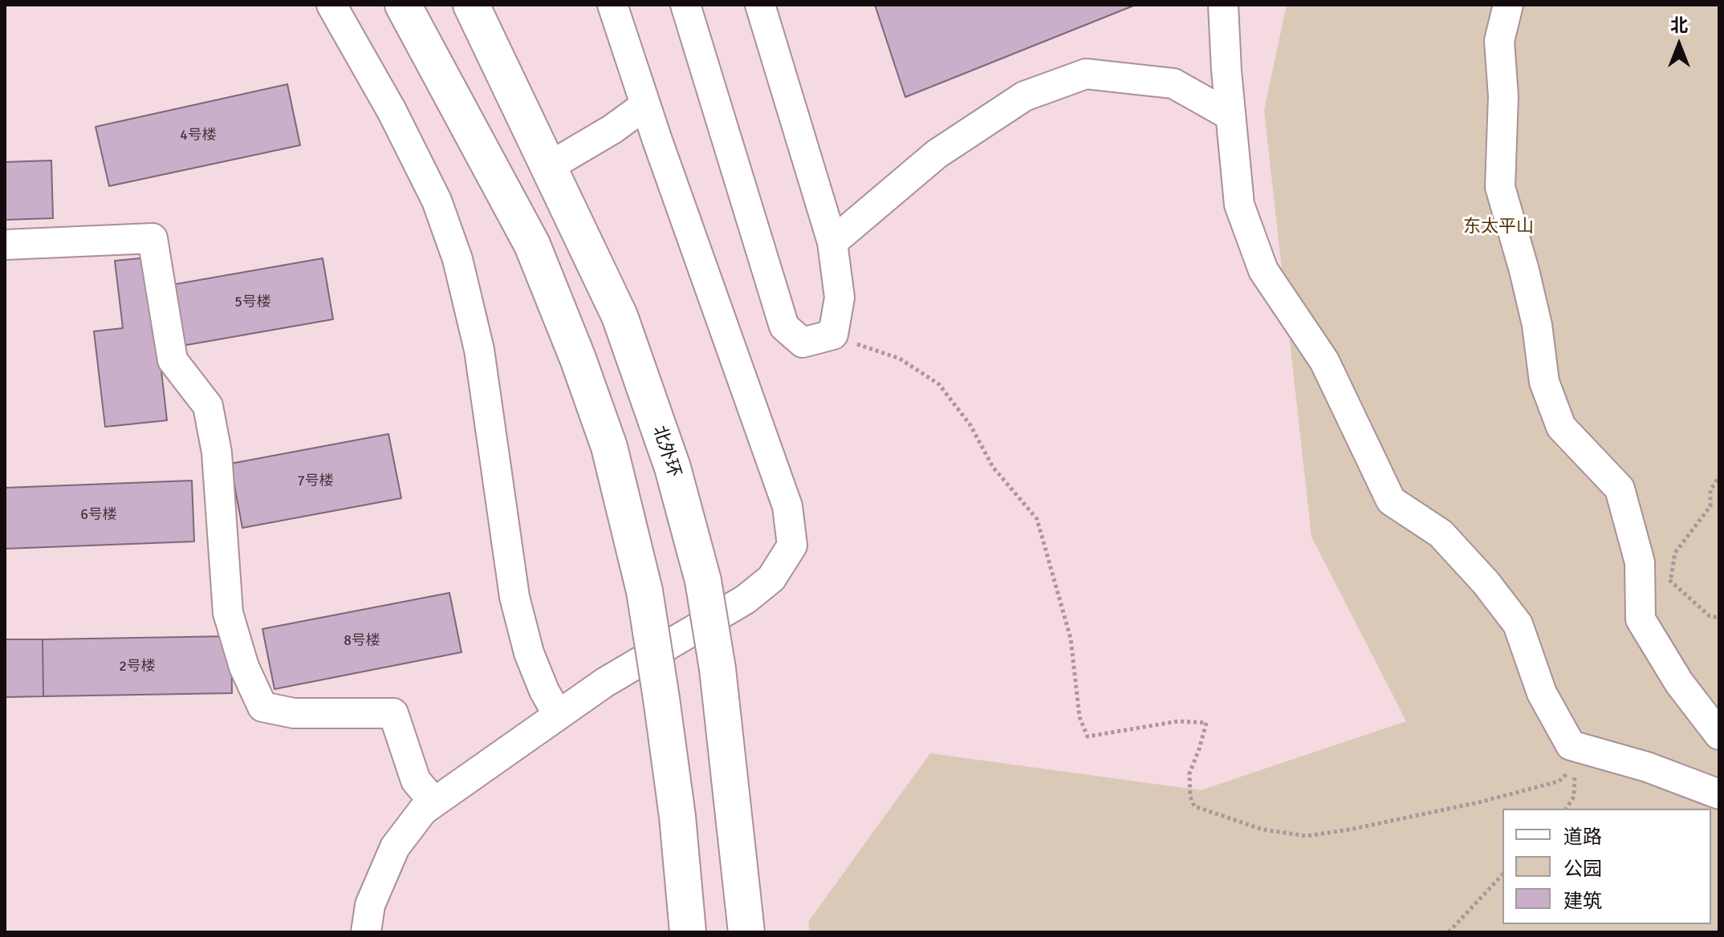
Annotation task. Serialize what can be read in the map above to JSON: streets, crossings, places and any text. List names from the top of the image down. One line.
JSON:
{"streets":{"highway":["北外环"]},"parks":["东太平山"],"house_numbers":["4号楼","5号楼","7号楼","6号楼","8号楼","2号楼"],"legend":["道路","公园","建筑"],"north":"top"}
